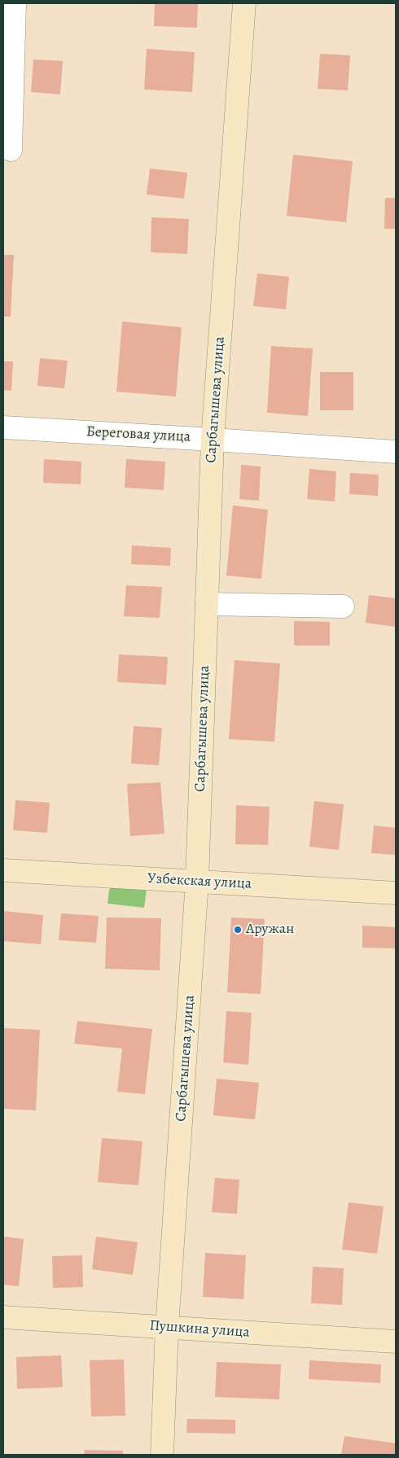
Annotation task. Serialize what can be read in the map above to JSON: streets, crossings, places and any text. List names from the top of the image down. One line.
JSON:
{"streets":{"street":["Сарбагышева улица","Береговая улица","Узбекская улица","Пушкина улица"]},"crossings":[["Сарбагышева улица","Береговая улица"],["Сарбагышева улица","Узбекская улица"],["Сарбагышева улица","Пушкина улица"]],"places":["Аружан"]}
